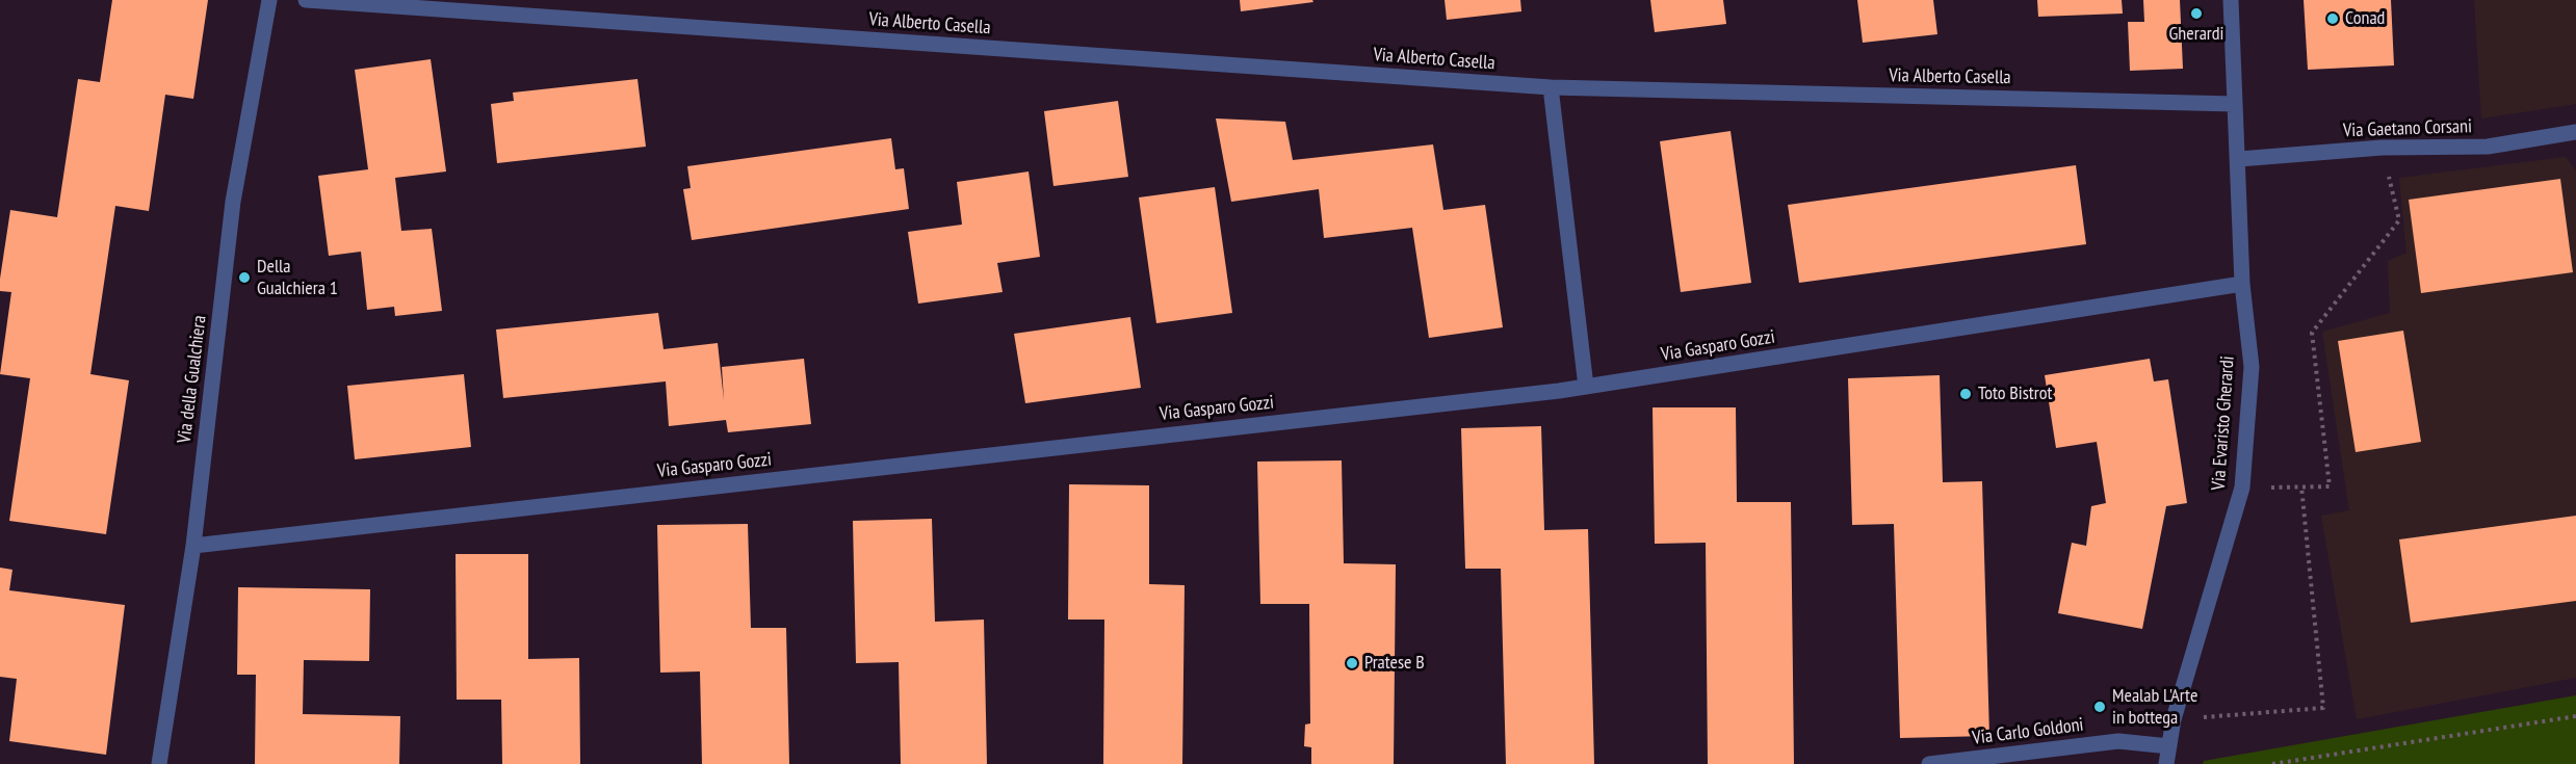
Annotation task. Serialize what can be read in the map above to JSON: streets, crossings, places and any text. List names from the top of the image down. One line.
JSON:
{"streets":{"street":["Via Alberto Casella","Via Gaetano Corsani","Via Gasparo Gozzi","Via della Gualchiera","Via Evaristo Gherardi","Via Carlo Goldoni"]},"crossings":[["Via Alberto Casella","Via Evaristo Gherardi"],["Via Gaetano Corsani","Via Evaristo Gherardi"],["Via Gasparo Gozzi","Via della Gualchiera"],["Via Gasparo Gozzi","Via Evaristo Gherardi"],["Via Evaristo Gherardi","Via Carlo Goldoni"]],"places":["Gherardi","Conad","Della Gualchiera 1","Toto Bistrot","Pratese B","Mealab L'Arte in bottega"]}
